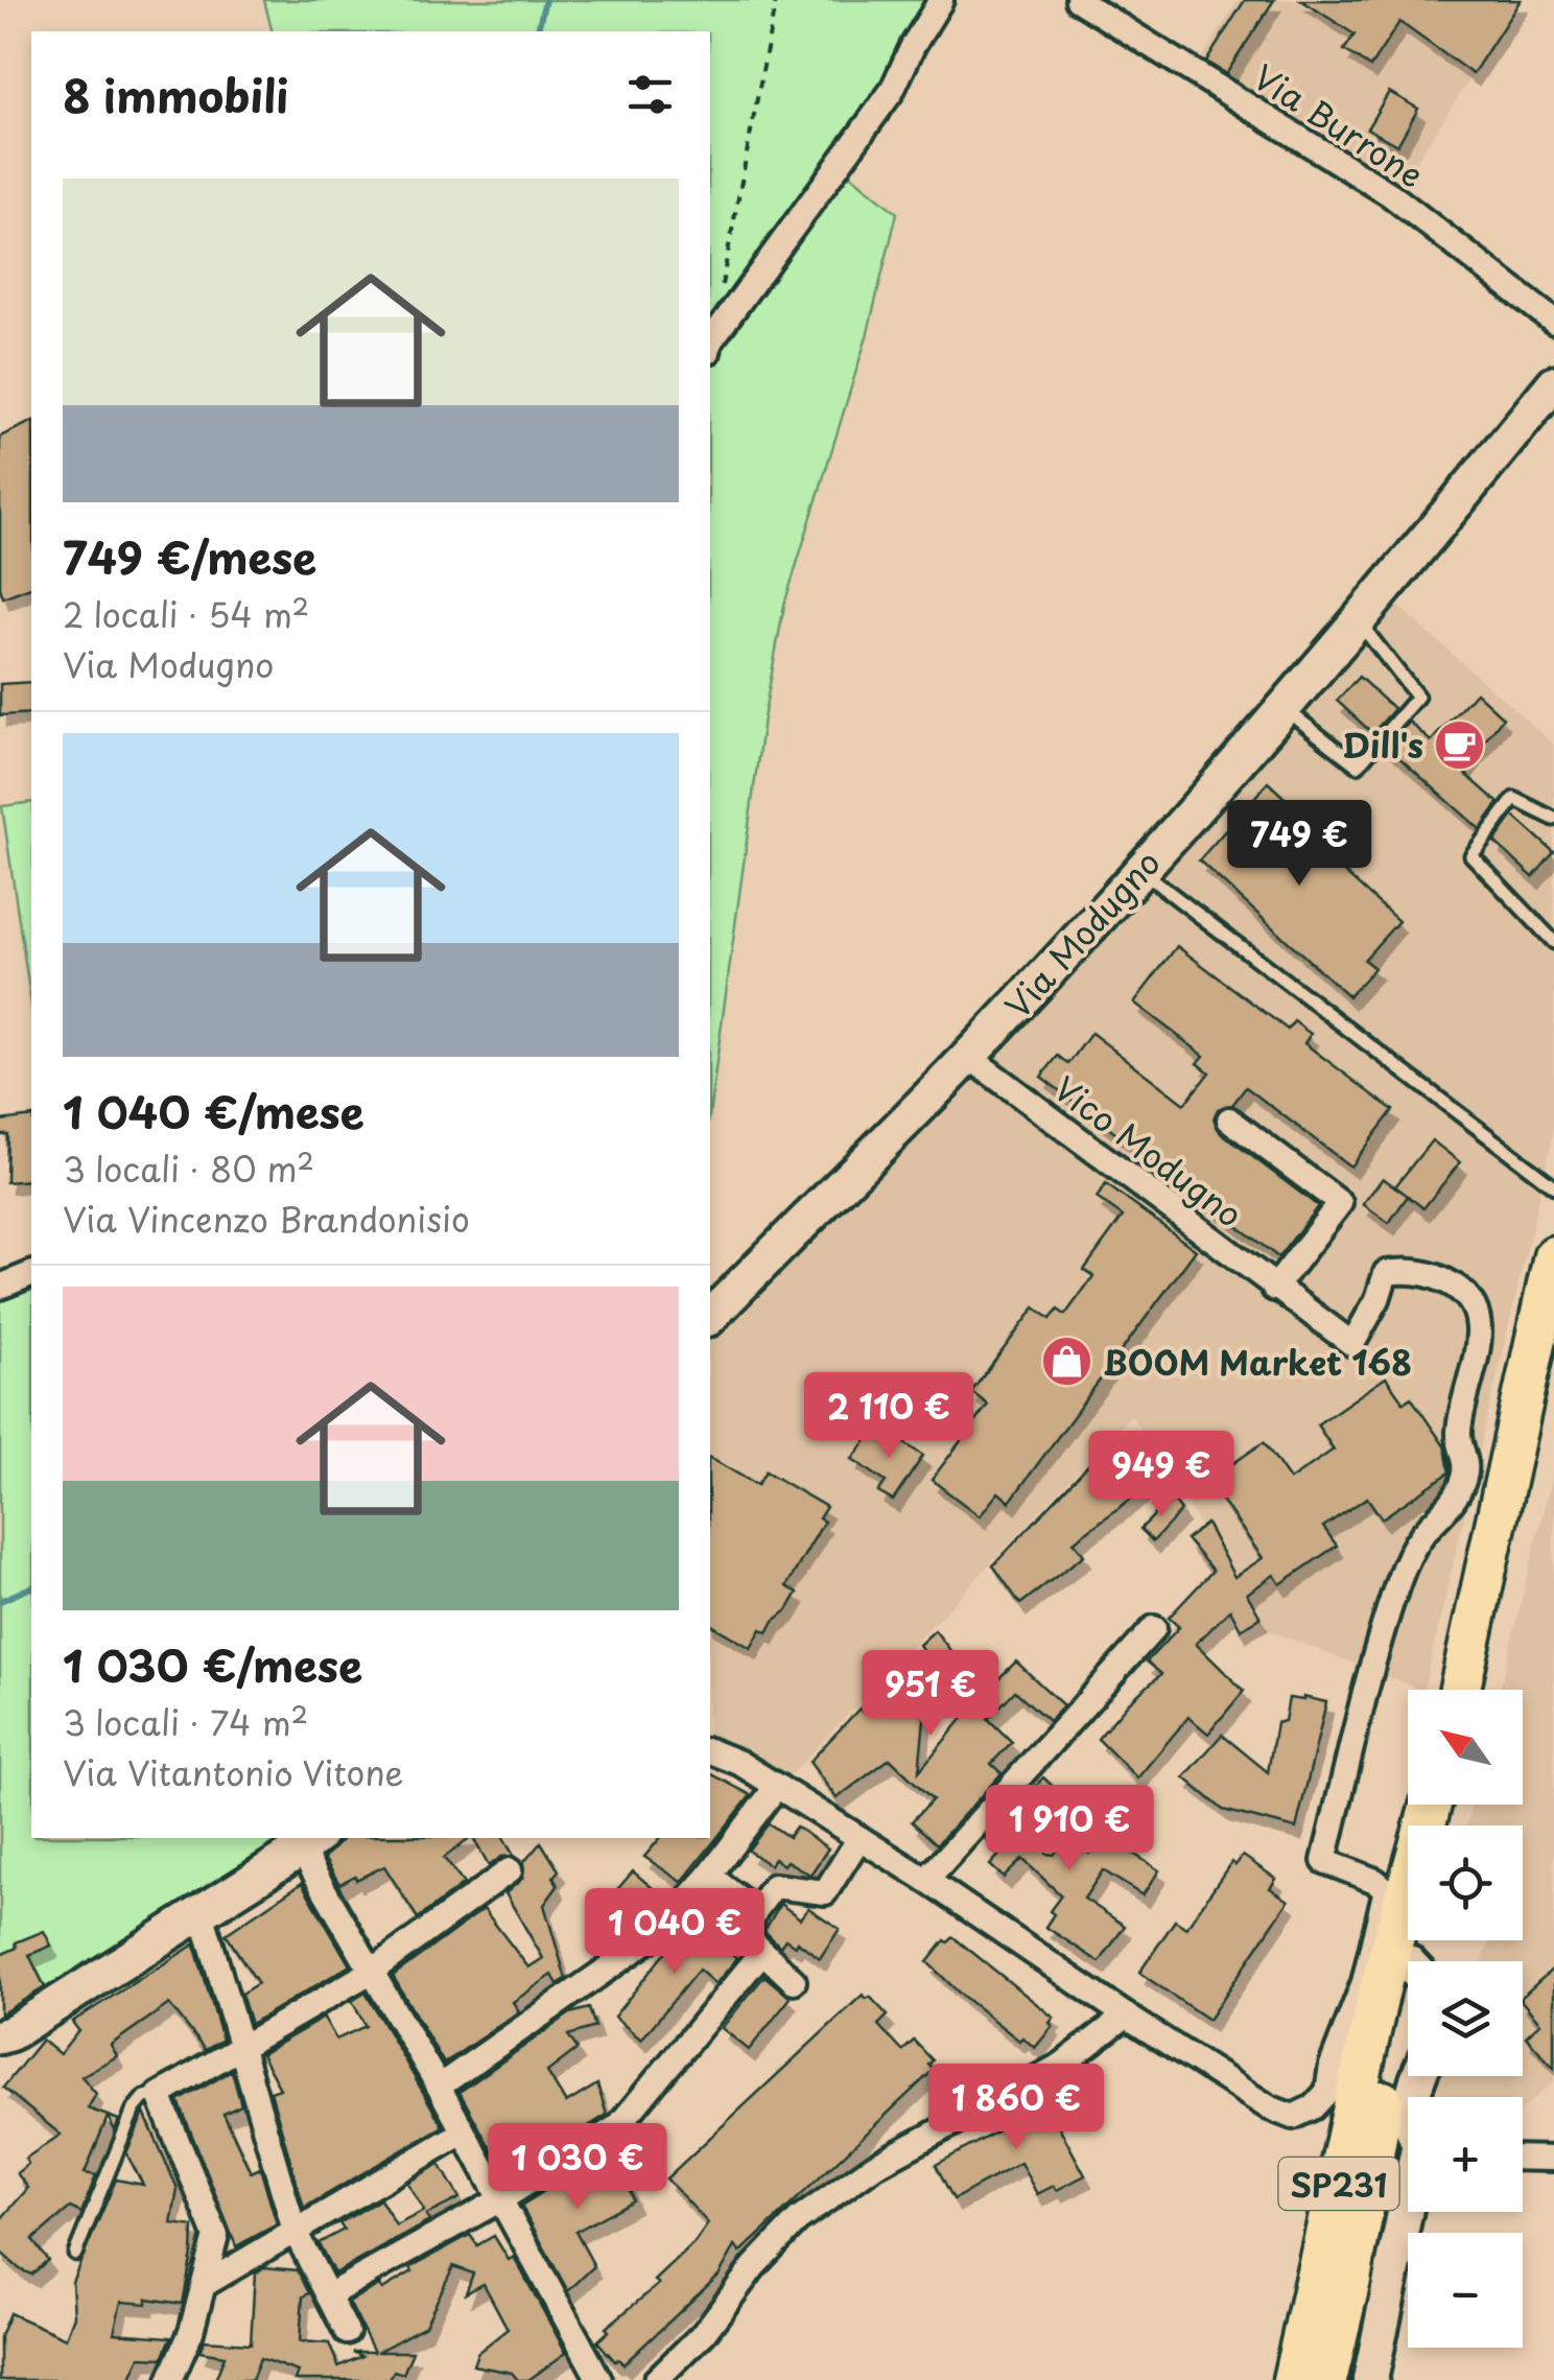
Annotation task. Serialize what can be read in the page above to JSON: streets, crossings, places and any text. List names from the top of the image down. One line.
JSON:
{"streets":{"main road":["SP231"],"street":["Via Burrone","Via Modugno","Vico Modugno"]},"crossings":[["Via Modugno","Vico Modugno"]],"places":{"cafe":["Dill's"],"shop":["BOOM Market 168"]},"north":"top left","page":{"heading":"8 immobili","list":[{"name":"749 €/mese","note":"2 locali · 54 m² · Via Modugno"},{"name":"1 040 €/mese","note":"3 locali · 80 m² · Via Vincenzo Brandonisio"},{"name":"1 030 €/mese","note":"3 locali · 74 m² · Via Vitantonio Vitone"}],"price":["749 €","2 110 €","949 €","951 €","1 910 €","1 040 €","1 860 €","1 030 €"],"map_buttons":["+","−"]}}
